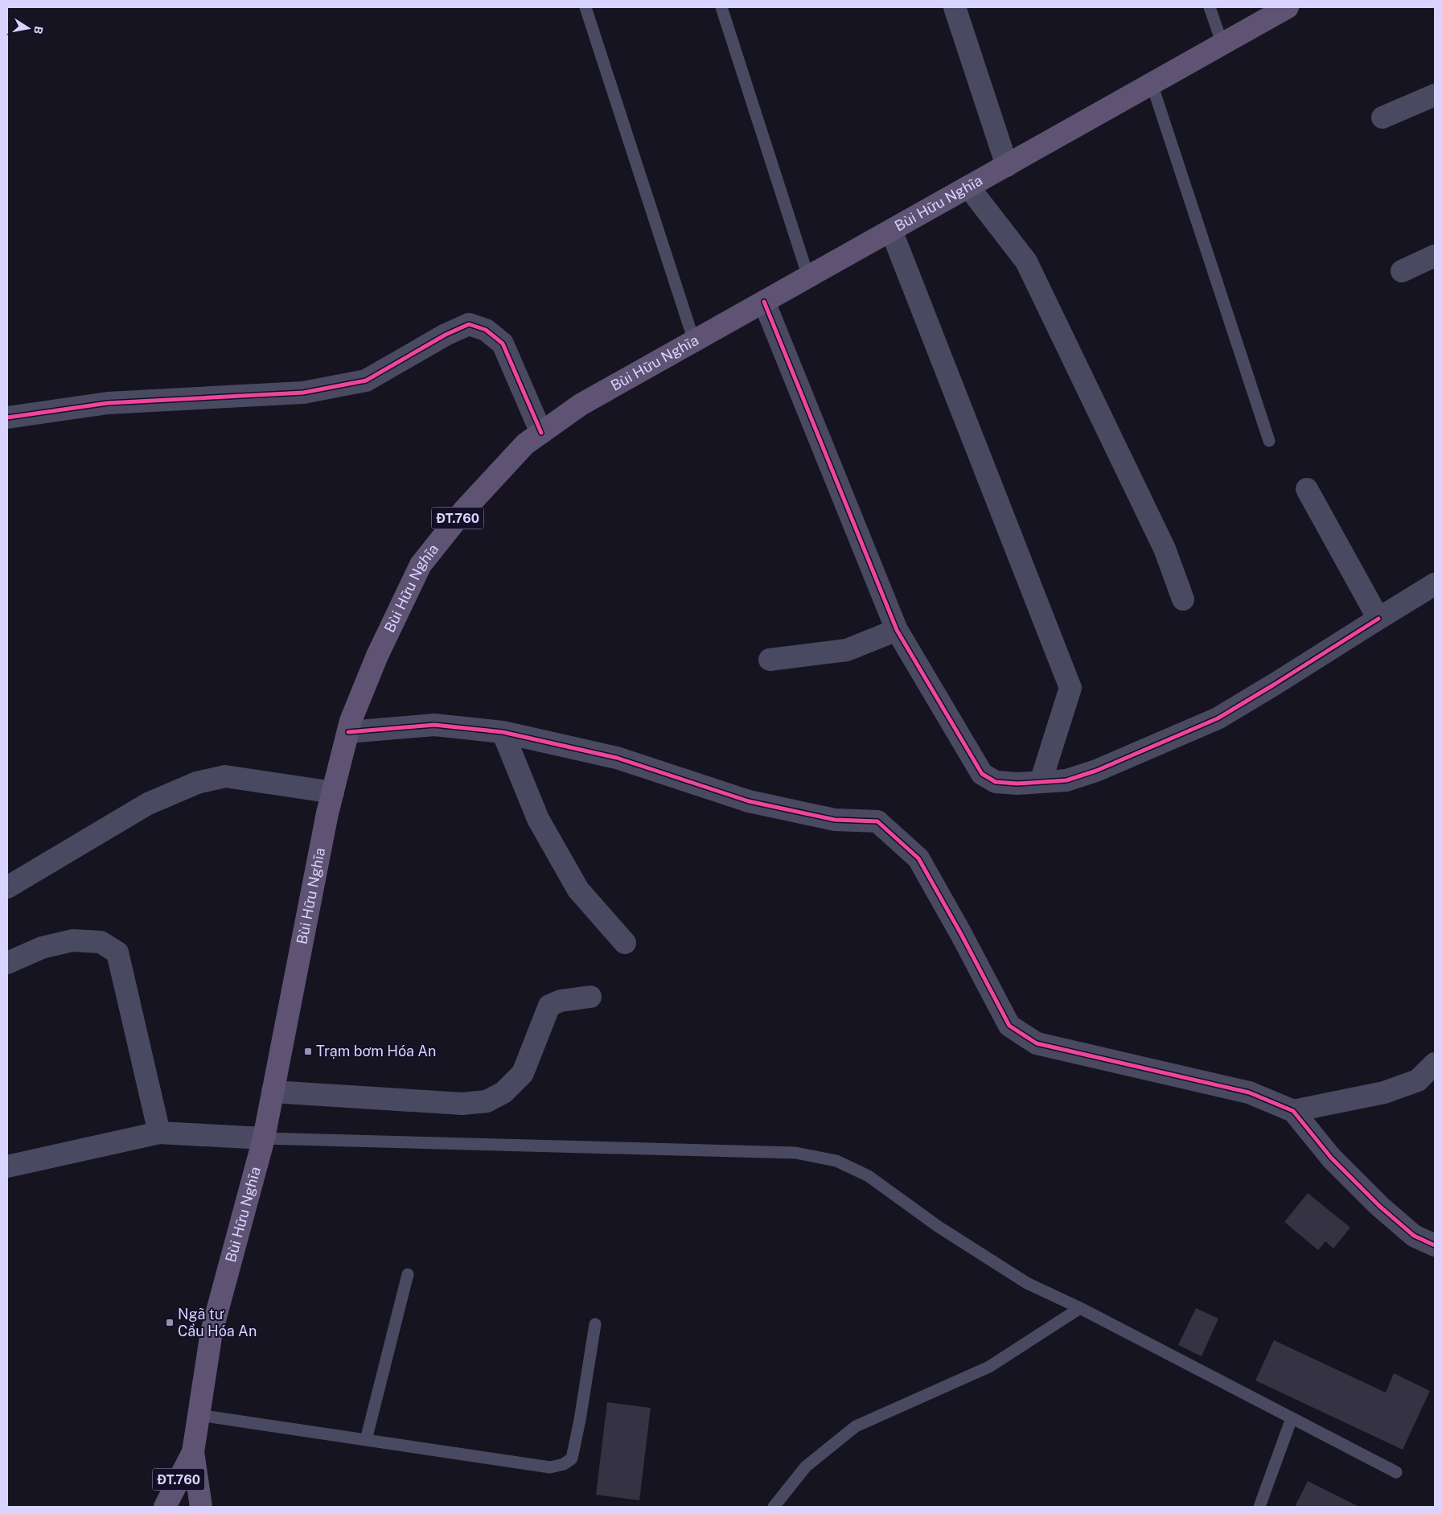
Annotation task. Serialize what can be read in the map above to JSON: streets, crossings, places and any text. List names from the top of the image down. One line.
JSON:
{"streets":{"main road":["Bùi Hữu Nghĩa","ĐT.760"]},"crossings":[["Bùi Hữu Nghĩa","ĐT.760"]],"places":{"transit":["Trạm bơm Hóa An","Ngã tư Cầu Hóa An"]},"north":"right"}
